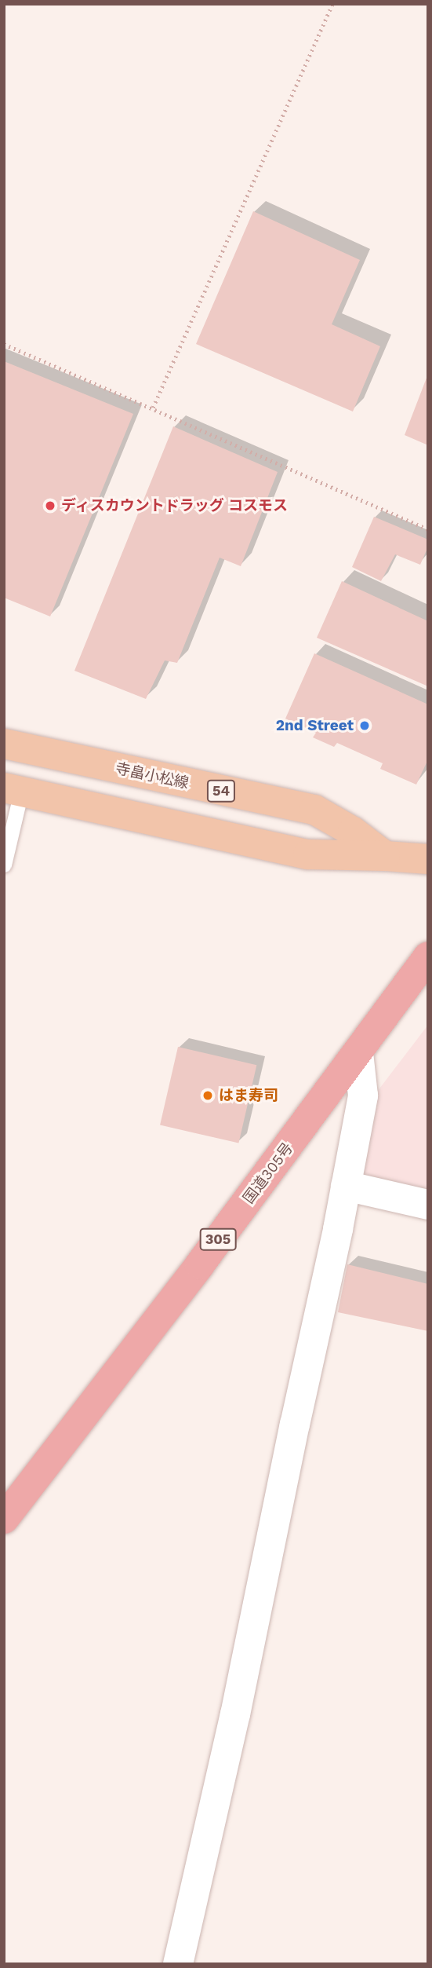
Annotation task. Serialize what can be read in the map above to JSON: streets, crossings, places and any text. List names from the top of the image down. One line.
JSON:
{"streets":{"highway":["国道305号","305"],"main road":["寺畠小松線","54"]},"places":["ディスカウントドラッグ コスモス","2nd Street","はま寿司"]}
